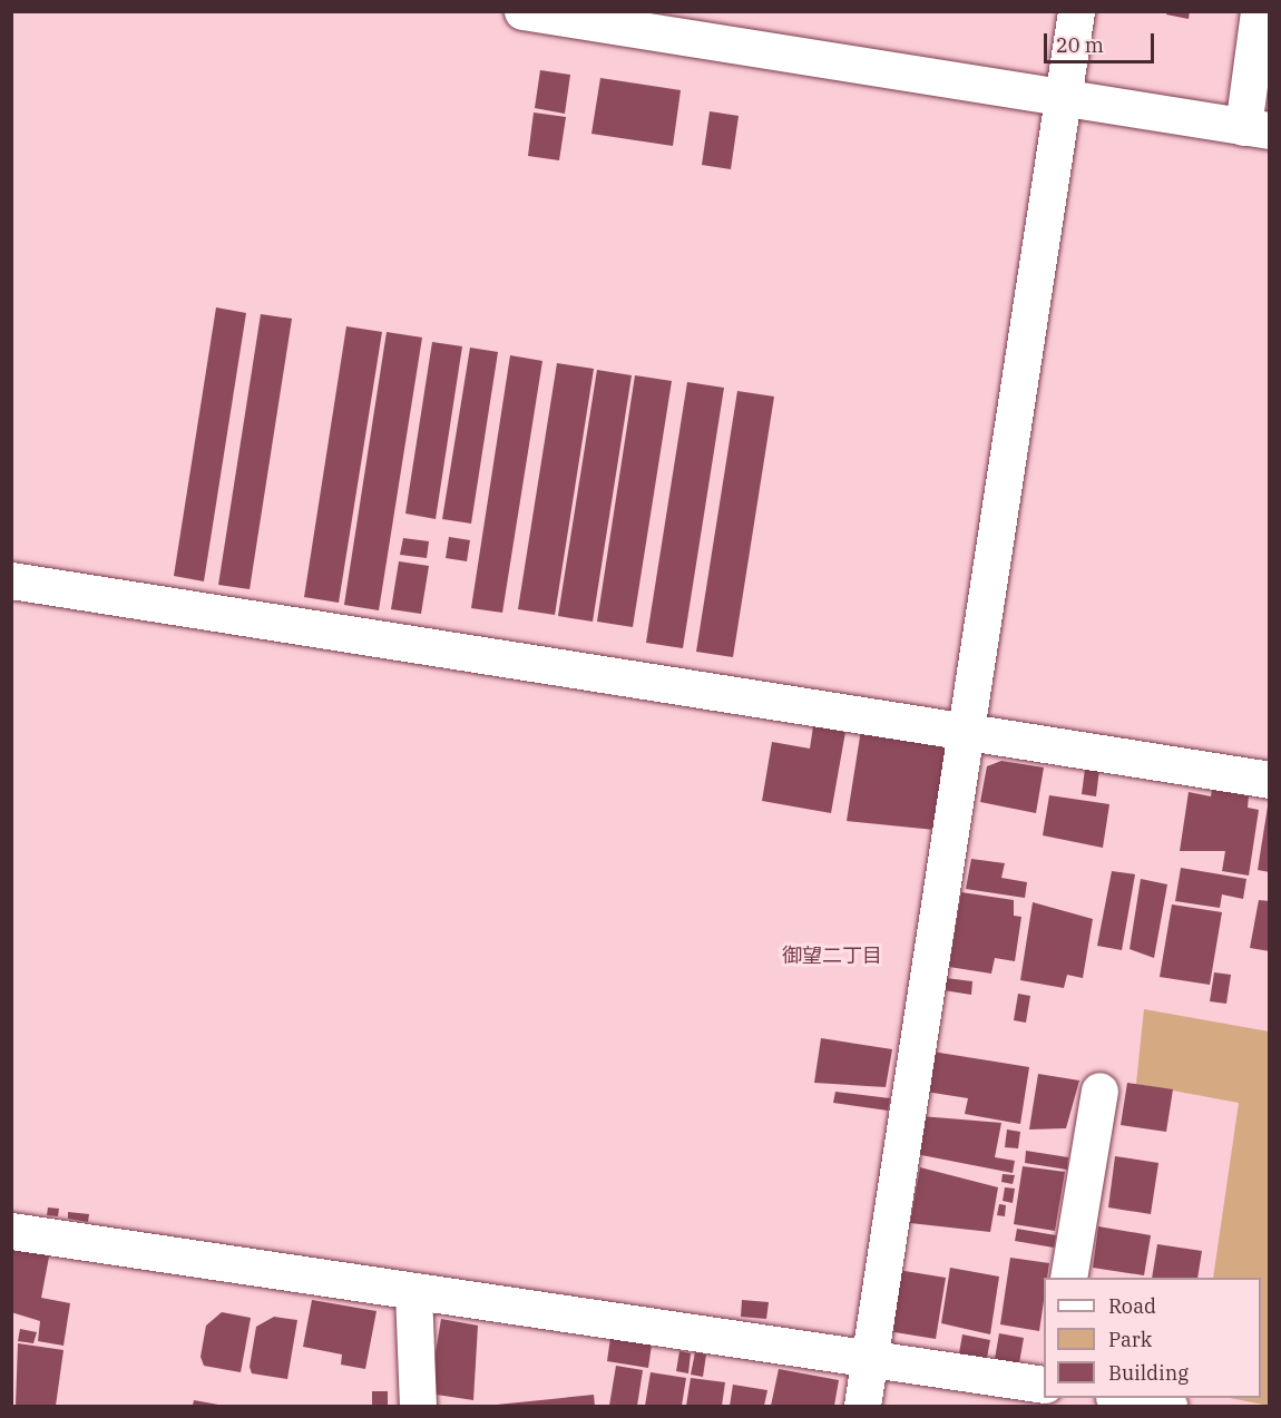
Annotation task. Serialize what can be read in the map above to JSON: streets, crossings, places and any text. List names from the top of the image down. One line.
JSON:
{"districts":["御望二丁目"],"legend":["Road","Park","Building"],"scale_bar":"20 m"}
